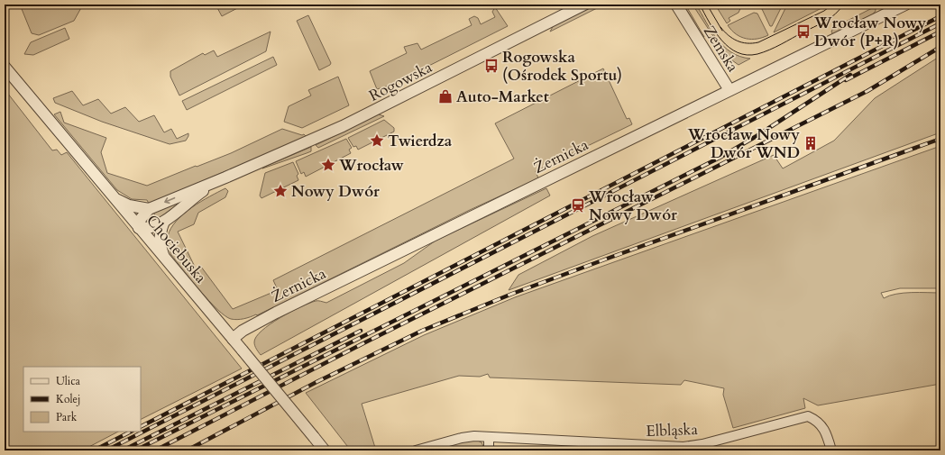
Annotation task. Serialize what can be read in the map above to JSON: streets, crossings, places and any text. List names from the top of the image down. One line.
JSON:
{"streets":{"street":["Zemska","Rogowska","Żernicka","Chociebuska","Elbląska"]},"crossings":[["Zemska","Żernicka"],["Rogowska","Chociebuska"],["Żernicka","Chociebuska"]],"places":{"bus stop":["Wrocław Nowy Dwór (P+R)","Rogowska (Ośrodek Sportu)"],"shop":["Auto-Market"],"place":["Twierdza","Wrocław","Nowy Dwór"],"building":["Wrocław Nowy Dwór WND"],"station":["Wrocław Nowy Dwór"]},"legend":["Ulica","Kolej","Park"]}
